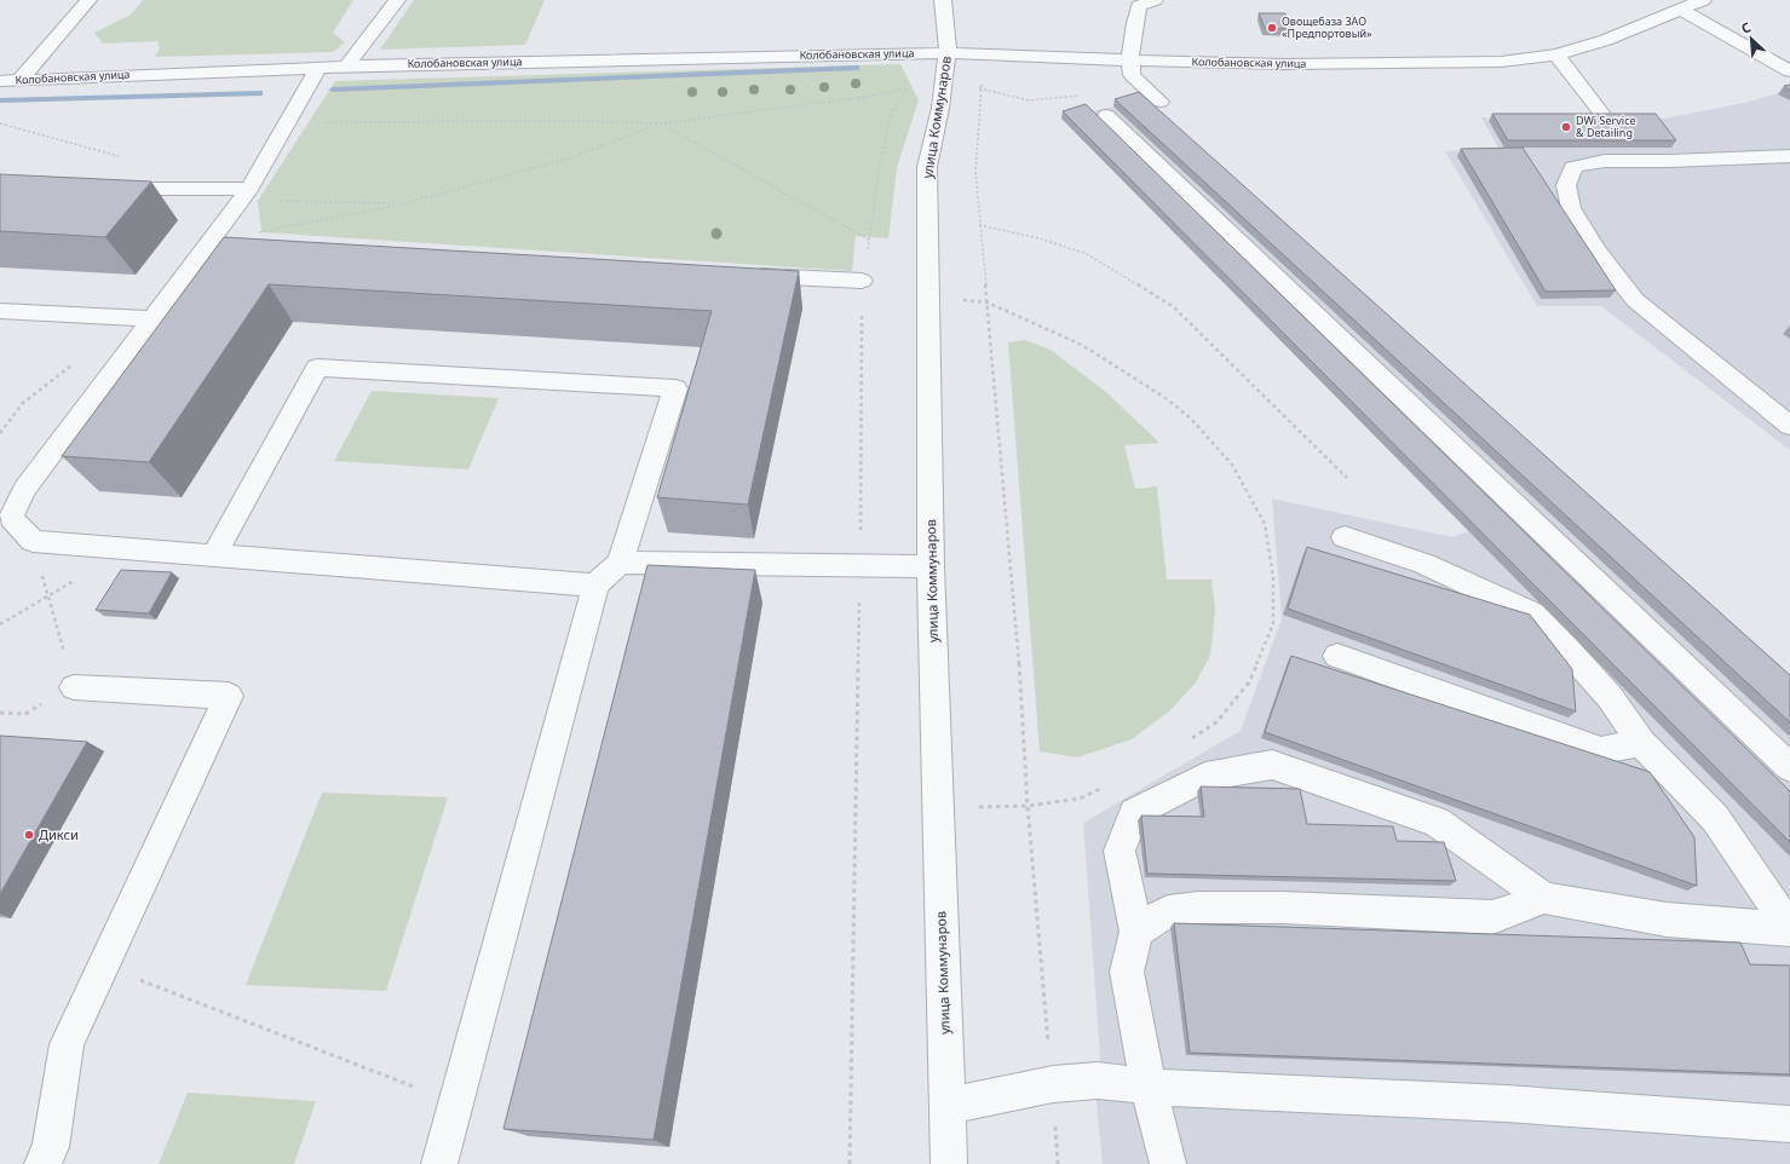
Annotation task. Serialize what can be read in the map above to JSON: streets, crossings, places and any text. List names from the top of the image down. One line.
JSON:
{"streets":{"street":["Колобановская улица","улица Коммунаров"]},"crossings":[["Колобановская улица","улица Коммунаров"]],"places":["Овощебаза ЗАО «Предпортовый»","DWi Service & Detailing","Дикси"],"north":"top left"}
